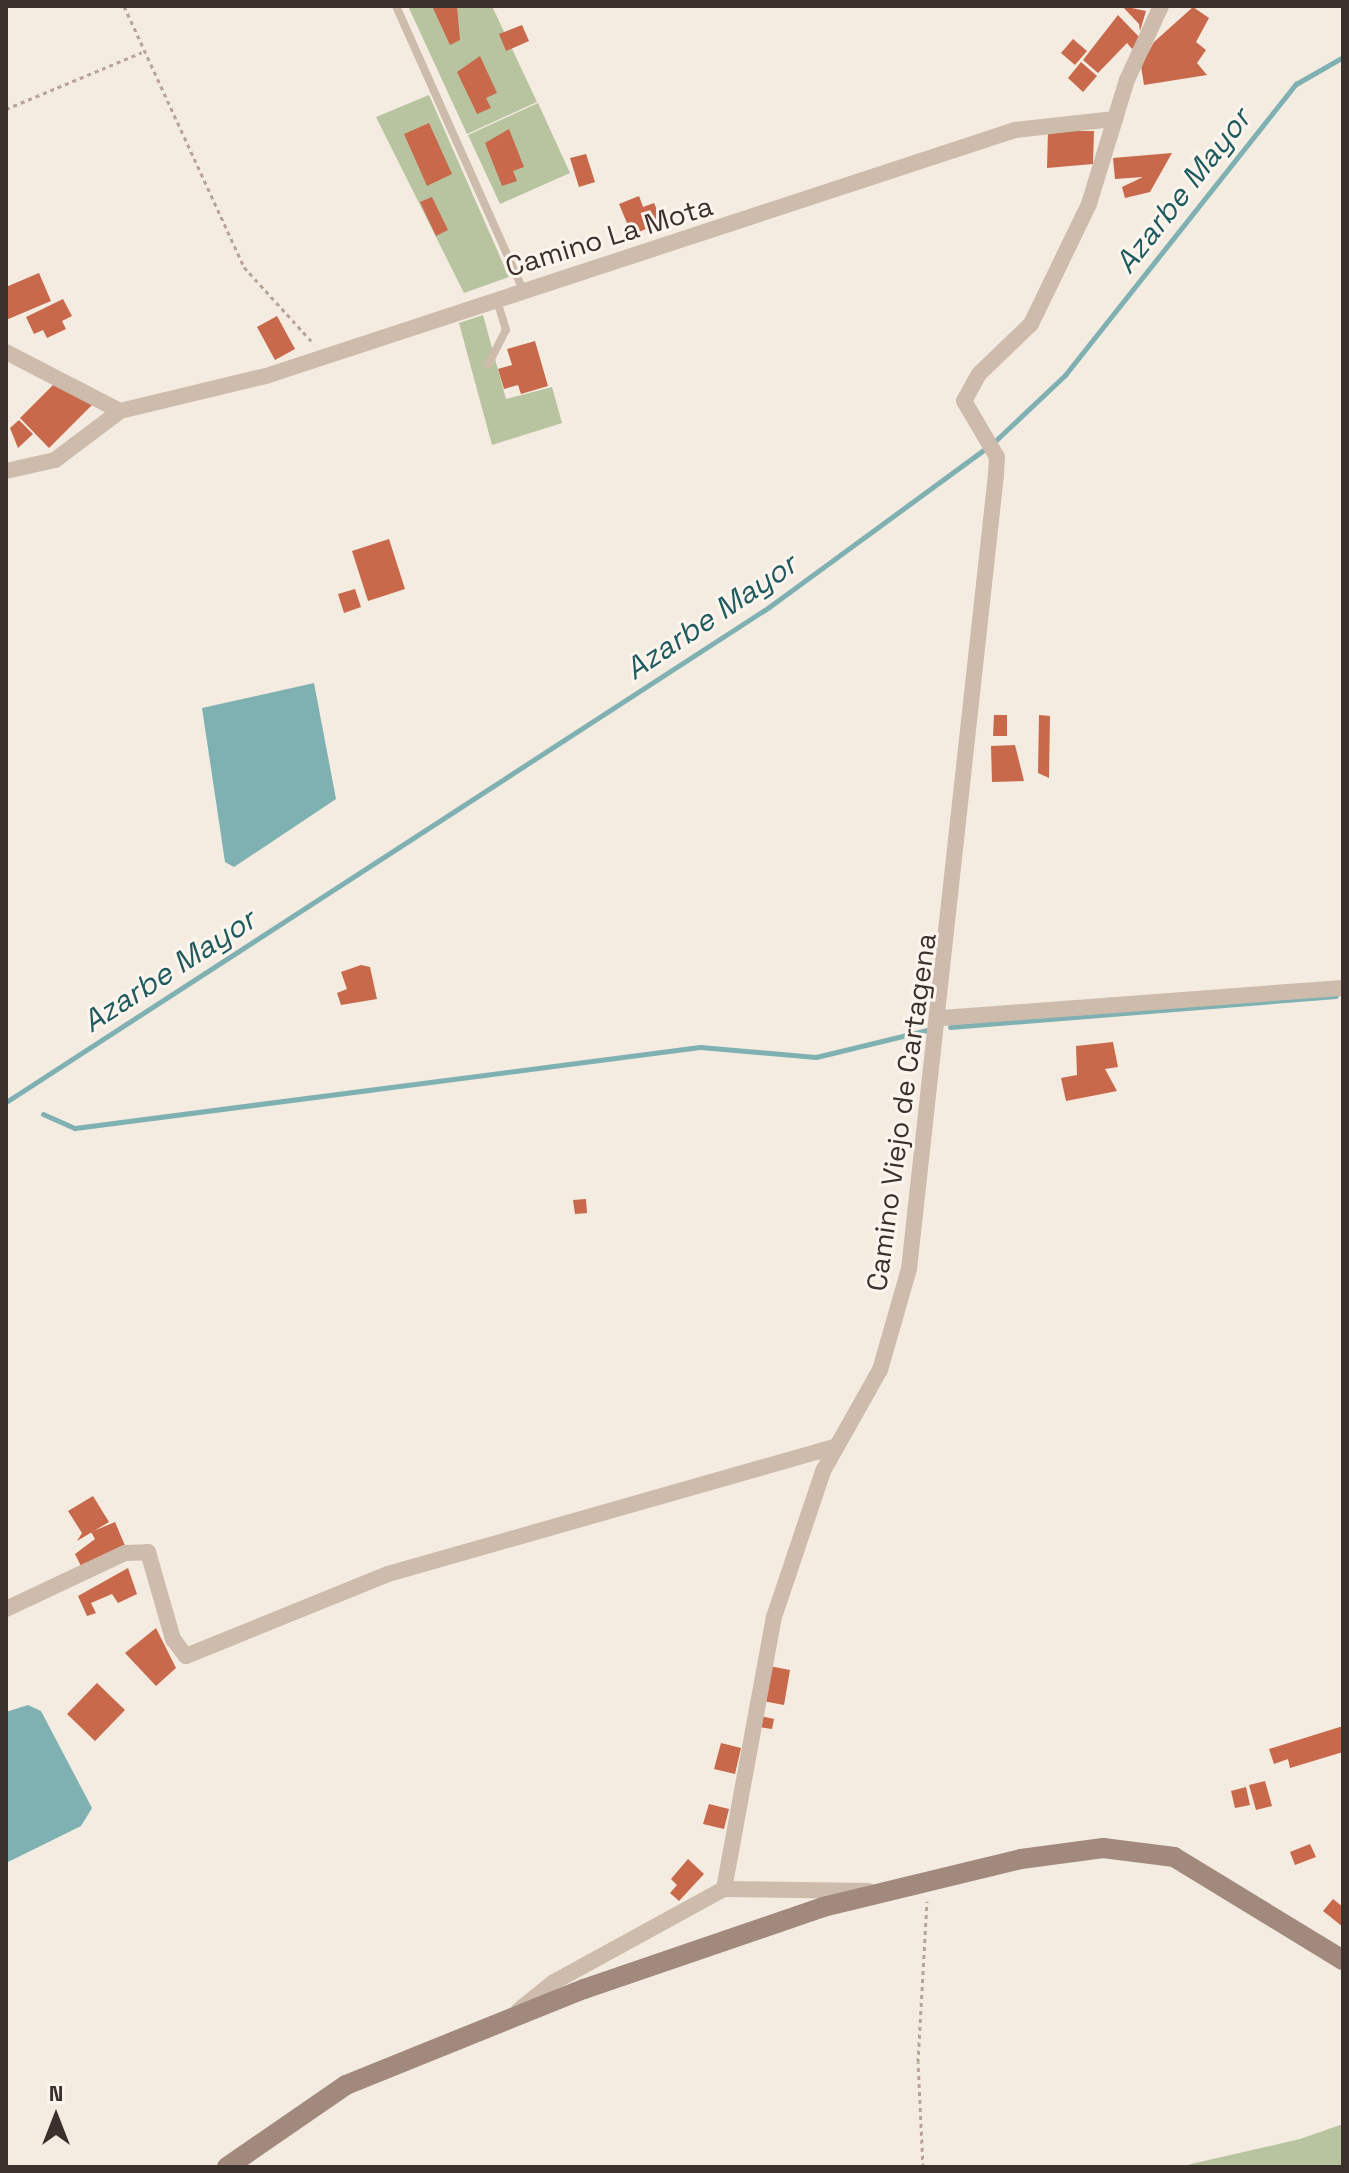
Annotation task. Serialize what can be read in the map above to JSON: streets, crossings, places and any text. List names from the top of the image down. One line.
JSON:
{"streets":{"street":["Camino La Mota","Camino Viejo de Cartagena"]},"crossings":[["Camino La Mota","Camino Viejo de Cartagena"]],"water":["Azarbe Mayor"],"north":"top"}
